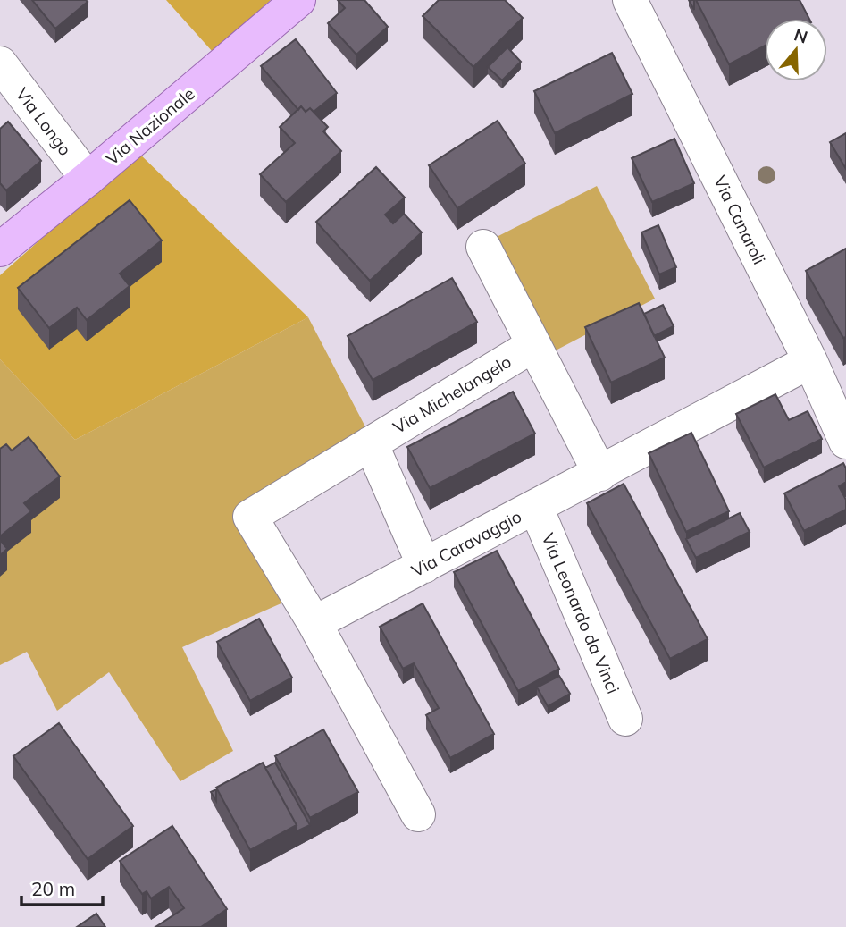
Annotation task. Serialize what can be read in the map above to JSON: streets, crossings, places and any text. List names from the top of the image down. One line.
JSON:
{"streets":{"main road":["Via Nazionale"],"street":["Via Longo","Via Canaroli","Via Michelangelo","Via Caravaggio","Via Leonardo da Vinci"]},"crossings":[["Via Longo","Via Nazionale"],["Via Canaroli","Via Caravaggio"],["Via Michelangelo","Via Caravaggio"],["Via Caravaggio","Via Leonardo da Vinci"]],"scale_bar":"20 m","north":"top"}
